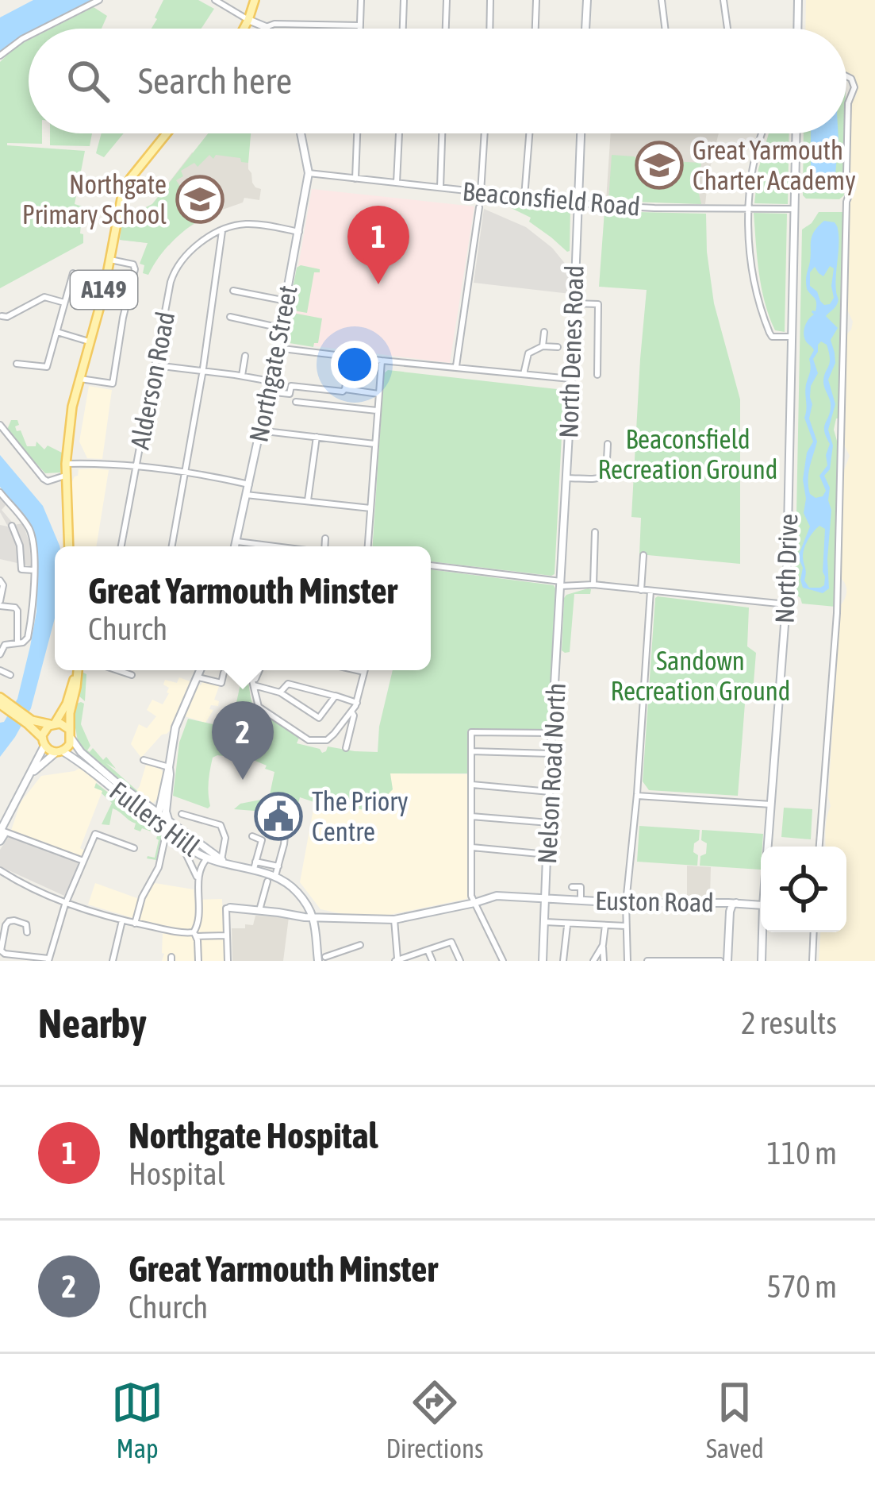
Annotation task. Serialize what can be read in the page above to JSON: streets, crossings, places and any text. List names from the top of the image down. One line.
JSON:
{"streets":{"main road":["A149"],"street":["Beaconsfield Road","North Denes Road","Northgate Street","Alderson Road","North Drive","Nelson Road North","Fullers Hill","Euston Road"]},"crossings":[["Beaconsfield Road","North Denes Road"],["Beaconsfield Road","Northgate Street"],["Beaconsfield Road","North Drive"],["North Denes Road","Nelson Road North"],["Nelson Road North","Euston Road"]],"parks":["Beaconsfield Recreation Ground","Sandown Recreation Ground"],"places":{"school or university":["Great Yarmouth Charter Academy","Northgate Primary School"],"public building":["The Priory Centre"]},"page":{"search":"Search here","pins":["1","2"],"popup":["Great Yarmouth Minster","Church"],"heading":["Nearby","2 results"],"list":[{"mark":"1","name":"Northgate Hospital","note":"Hospital","value":"110 m"},{"mark":"2","name":"Great Yarmouth Minster","note":"Church","value":"570 m"}],"nav":["Map","Directions","Saved"]}}
